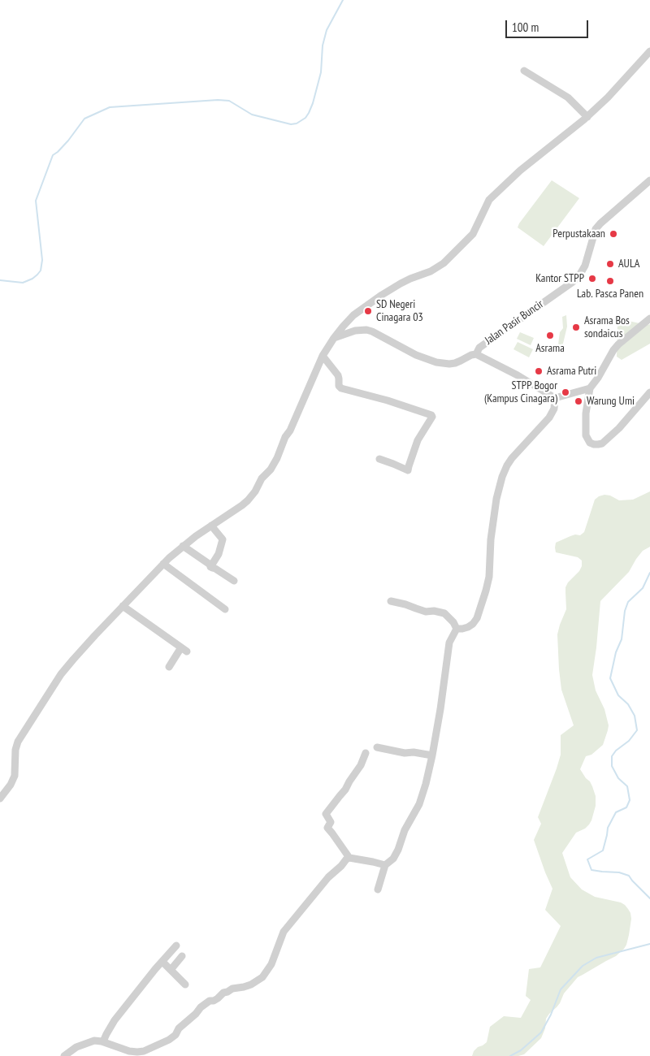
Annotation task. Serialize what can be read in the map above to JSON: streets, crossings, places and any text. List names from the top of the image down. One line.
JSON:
{"streets":{"street":["Jalan Pasir Buncir"]},"places":["Perpustakaan","AULA","Kantor STPP","Lab. Pasca Panen","SD Negeri Cinagara 03","Asrama Bos sondaicus","Asrama","Asrama Putri","STPP Bogor (Kampus Cinagara)","Warung Umi"],"scale_bar":"100 m"}
